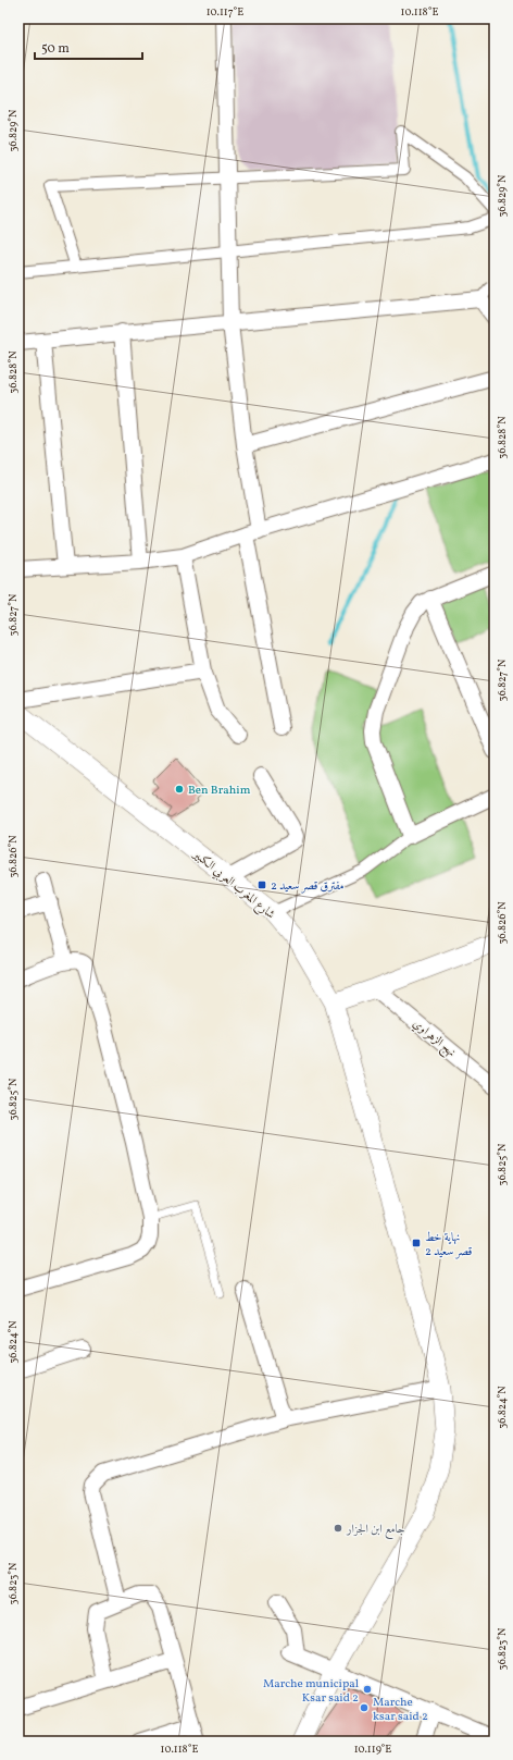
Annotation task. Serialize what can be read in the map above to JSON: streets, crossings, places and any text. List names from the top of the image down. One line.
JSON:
{"streets":{"street":["شارع المغرب العربي الكبير","نهج الزهراوي"]},"places":{"other":["Ben Brahim","جامع ابن الجزار","Marche municipal Ksar said 2","Marche ksar said 2"],"transit":["مفترق قصر سعيد 2","نهاية خط قصر سعيد 2"]},"scale_bar":"50 m","coordinates":["10.117°E","10.118°E","36.829°N","36.828°N","36.827°N","36.826°N","36.825°N","36.824°N","36.823°N","10.119°E"]}
